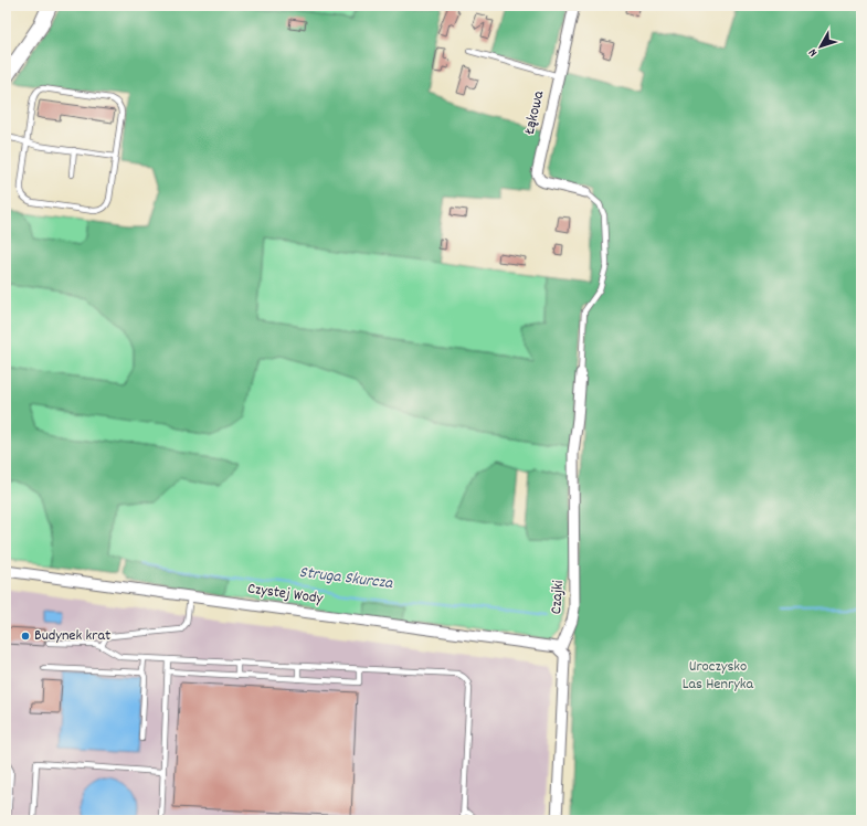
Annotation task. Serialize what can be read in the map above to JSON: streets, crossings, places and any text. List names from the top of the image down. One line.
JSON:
{"streets":{"street":["Łąkowa","Czystej Wody","Czajki"]},"crossings":[["Czystej Wody","Czajki"]],"water":["Struga Skurcza"],"parks":["Uroczysko Las Henryka"],"places":["Budynek krat"],"north":"bottom left"}
